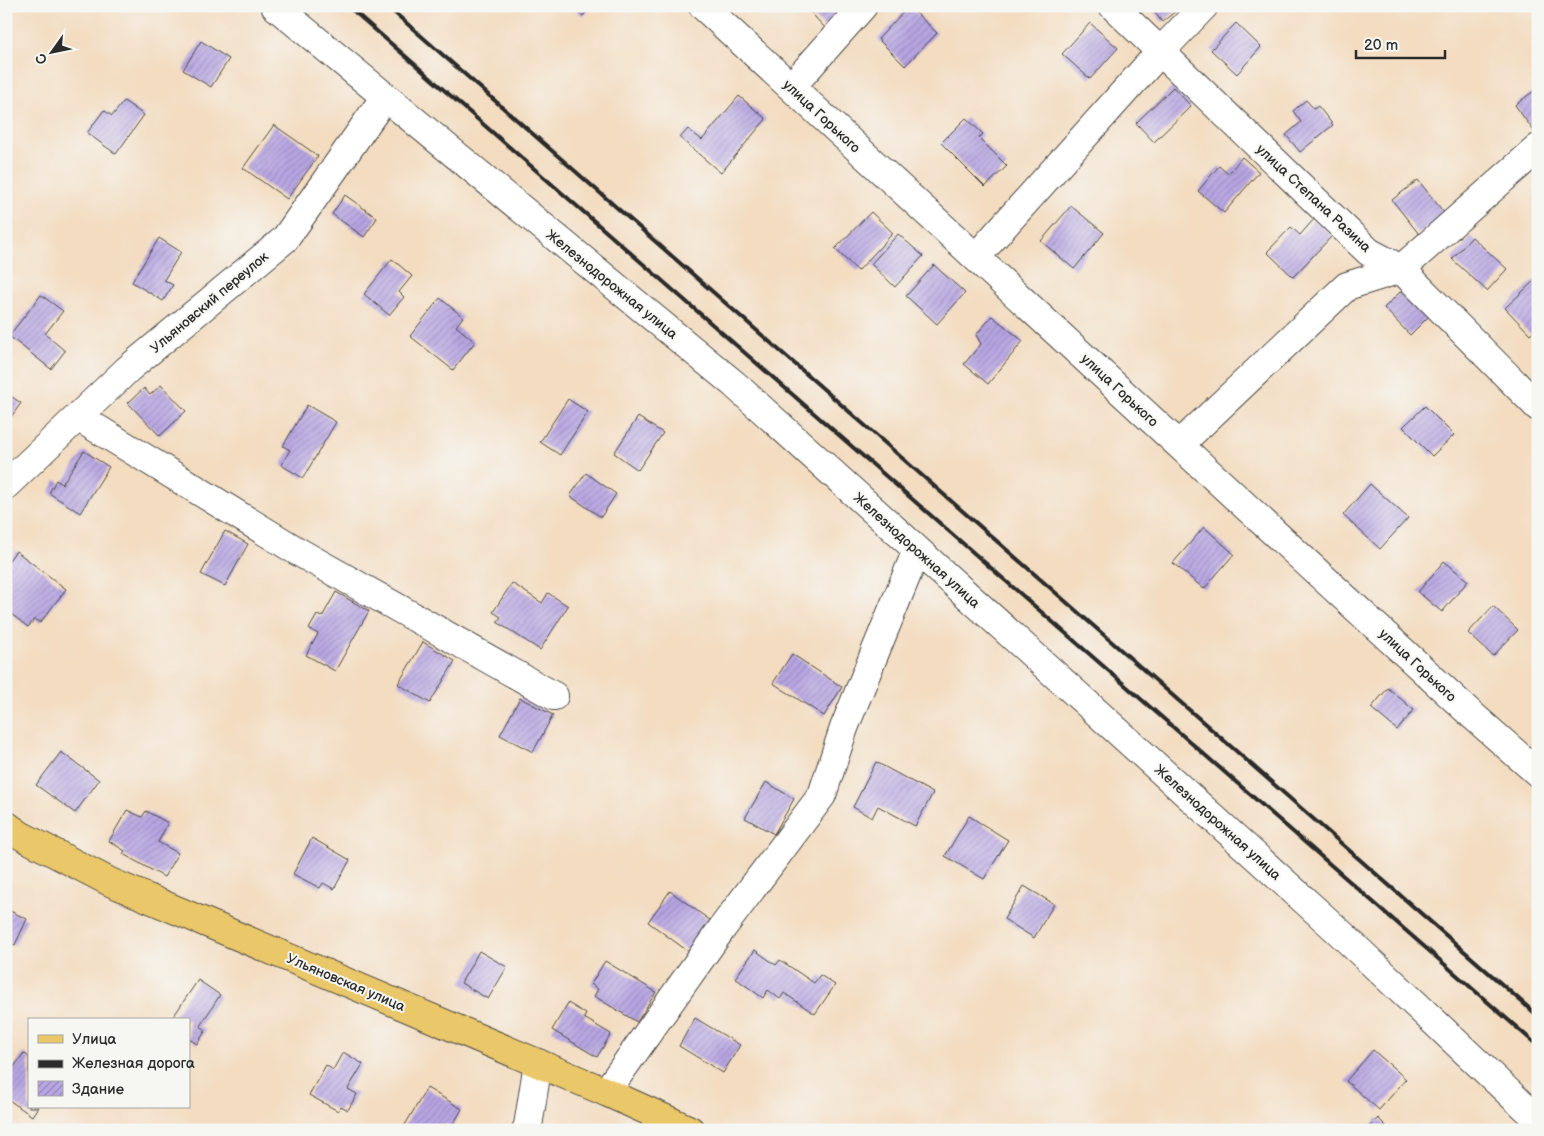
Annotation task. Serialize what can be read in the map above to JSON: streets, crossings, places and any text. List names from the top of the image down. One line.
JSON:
{"streets":{"main road":["Ульяновская улица"],"street":["улица Горького","улица Степана Разина","Железнодорожная улица","Ульяновский переулок"]},"crossings":[["Железнодорожная улица","Ульяновский переулок"]],"legend":["Улица","Железная дорога","Здание"],"scale_bar":"20 m","north":"bottom left"}
